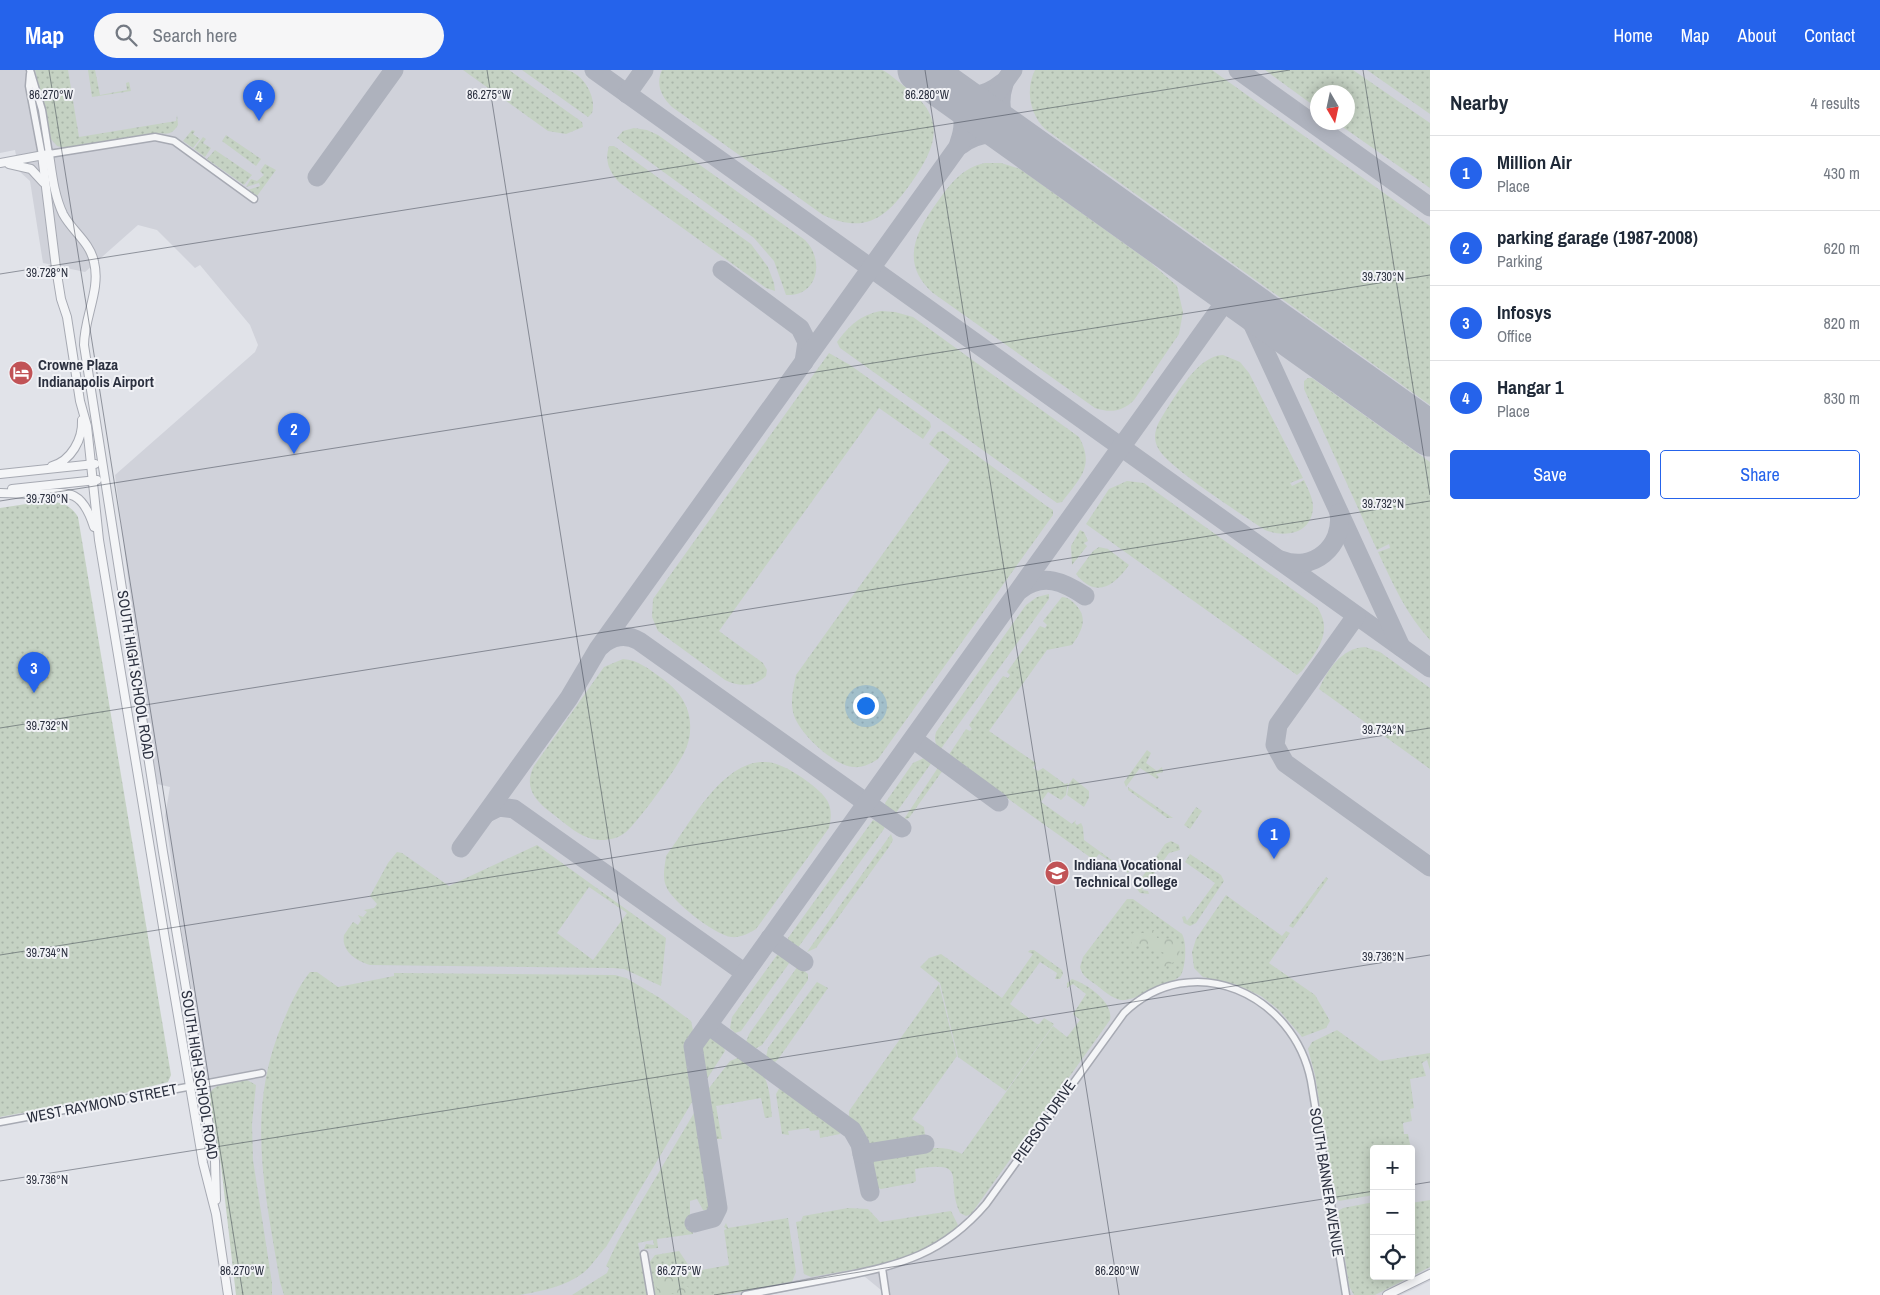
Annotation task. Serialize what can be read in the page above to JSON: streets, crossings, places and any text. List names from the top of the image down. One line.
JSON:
{"streets":{"street":["SOUTH HIGH SCHOOL ROAD","WEST RAYMOND STREET","PIERSON DRIVE","SOUTH BANNER AVENUE"]},"crossings":[["SOUTH HIGH SCHOOL ROAD","WEST RAYMOND STREET"],["PIERSON DRIVE","SOUTH BANNER AVENUE"]],"places":{"hotel":["Crowne Plaza Indianapolis Airport"],"school or university":["Indiana Vocational Technical College"]},"north":"bottom","page":{"header":"Map","search":"Search here","nav":["Home","Map","About","Contact"],"heading":["Nearby","4 results"],"pins":["4","2","3","1"],"list":[{"mark":"1","name":"Million Air","note":"Place","value":"430 m"},{"mark":"2","name":"parking garage (1987-2008)","note":"Parking","value":"620 m"},{"mark":"3","name":"Infosys","note":"Office","value":"820 m"},{"mark":"4","name":"Hangar 1","note":"Place","value":"830 m"}],"buttons":["Save","Share"],"map_buttons":["+","−"]},"coordinates":["86.270°W","86.275°W","86.280°W","39.728°N","39.730°N","39.732°N","39.734°N","39.736°N"]}
